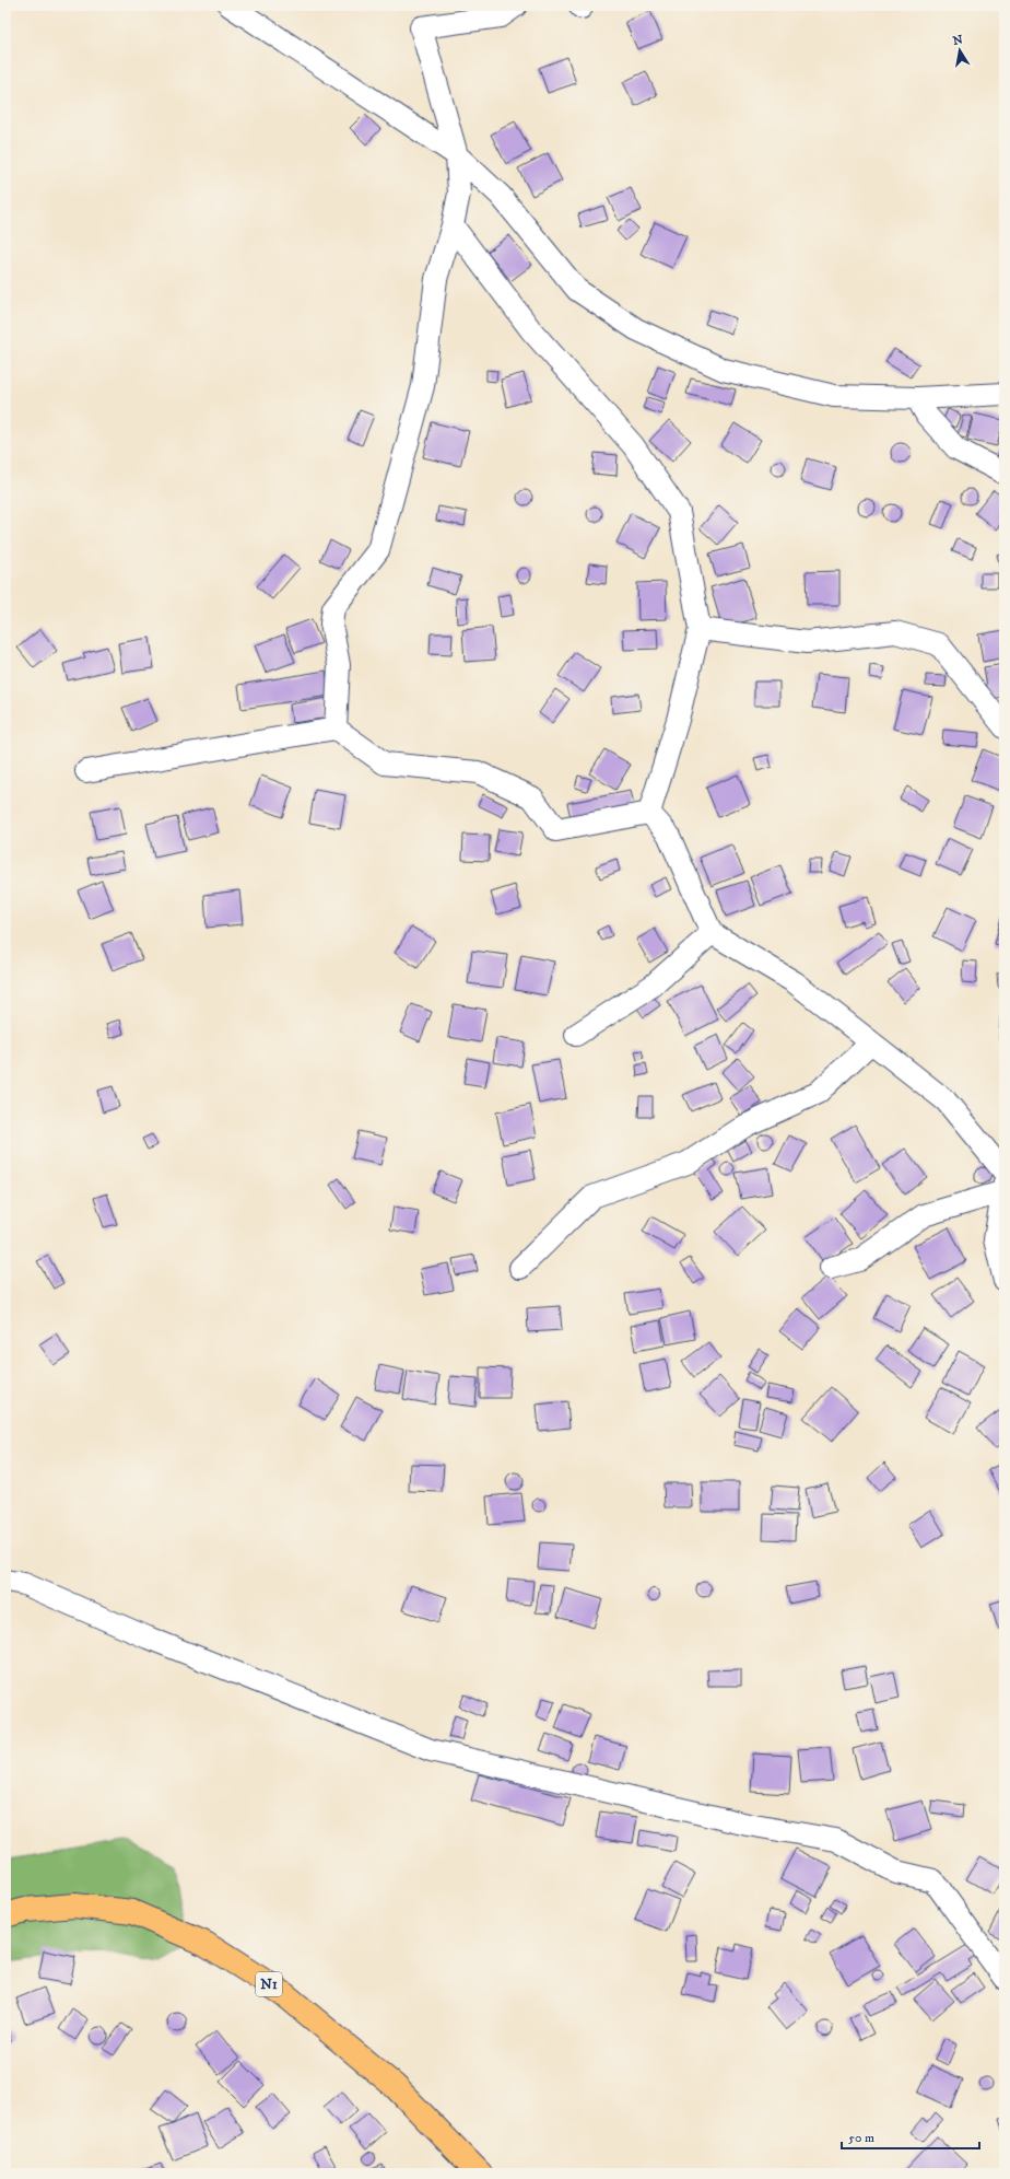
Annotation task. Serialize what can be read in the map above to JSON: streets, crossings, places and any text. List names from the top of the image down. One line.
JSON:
{"streets":{"highway":["N1"]},"scale_bar":"50 m","north":"top"}
